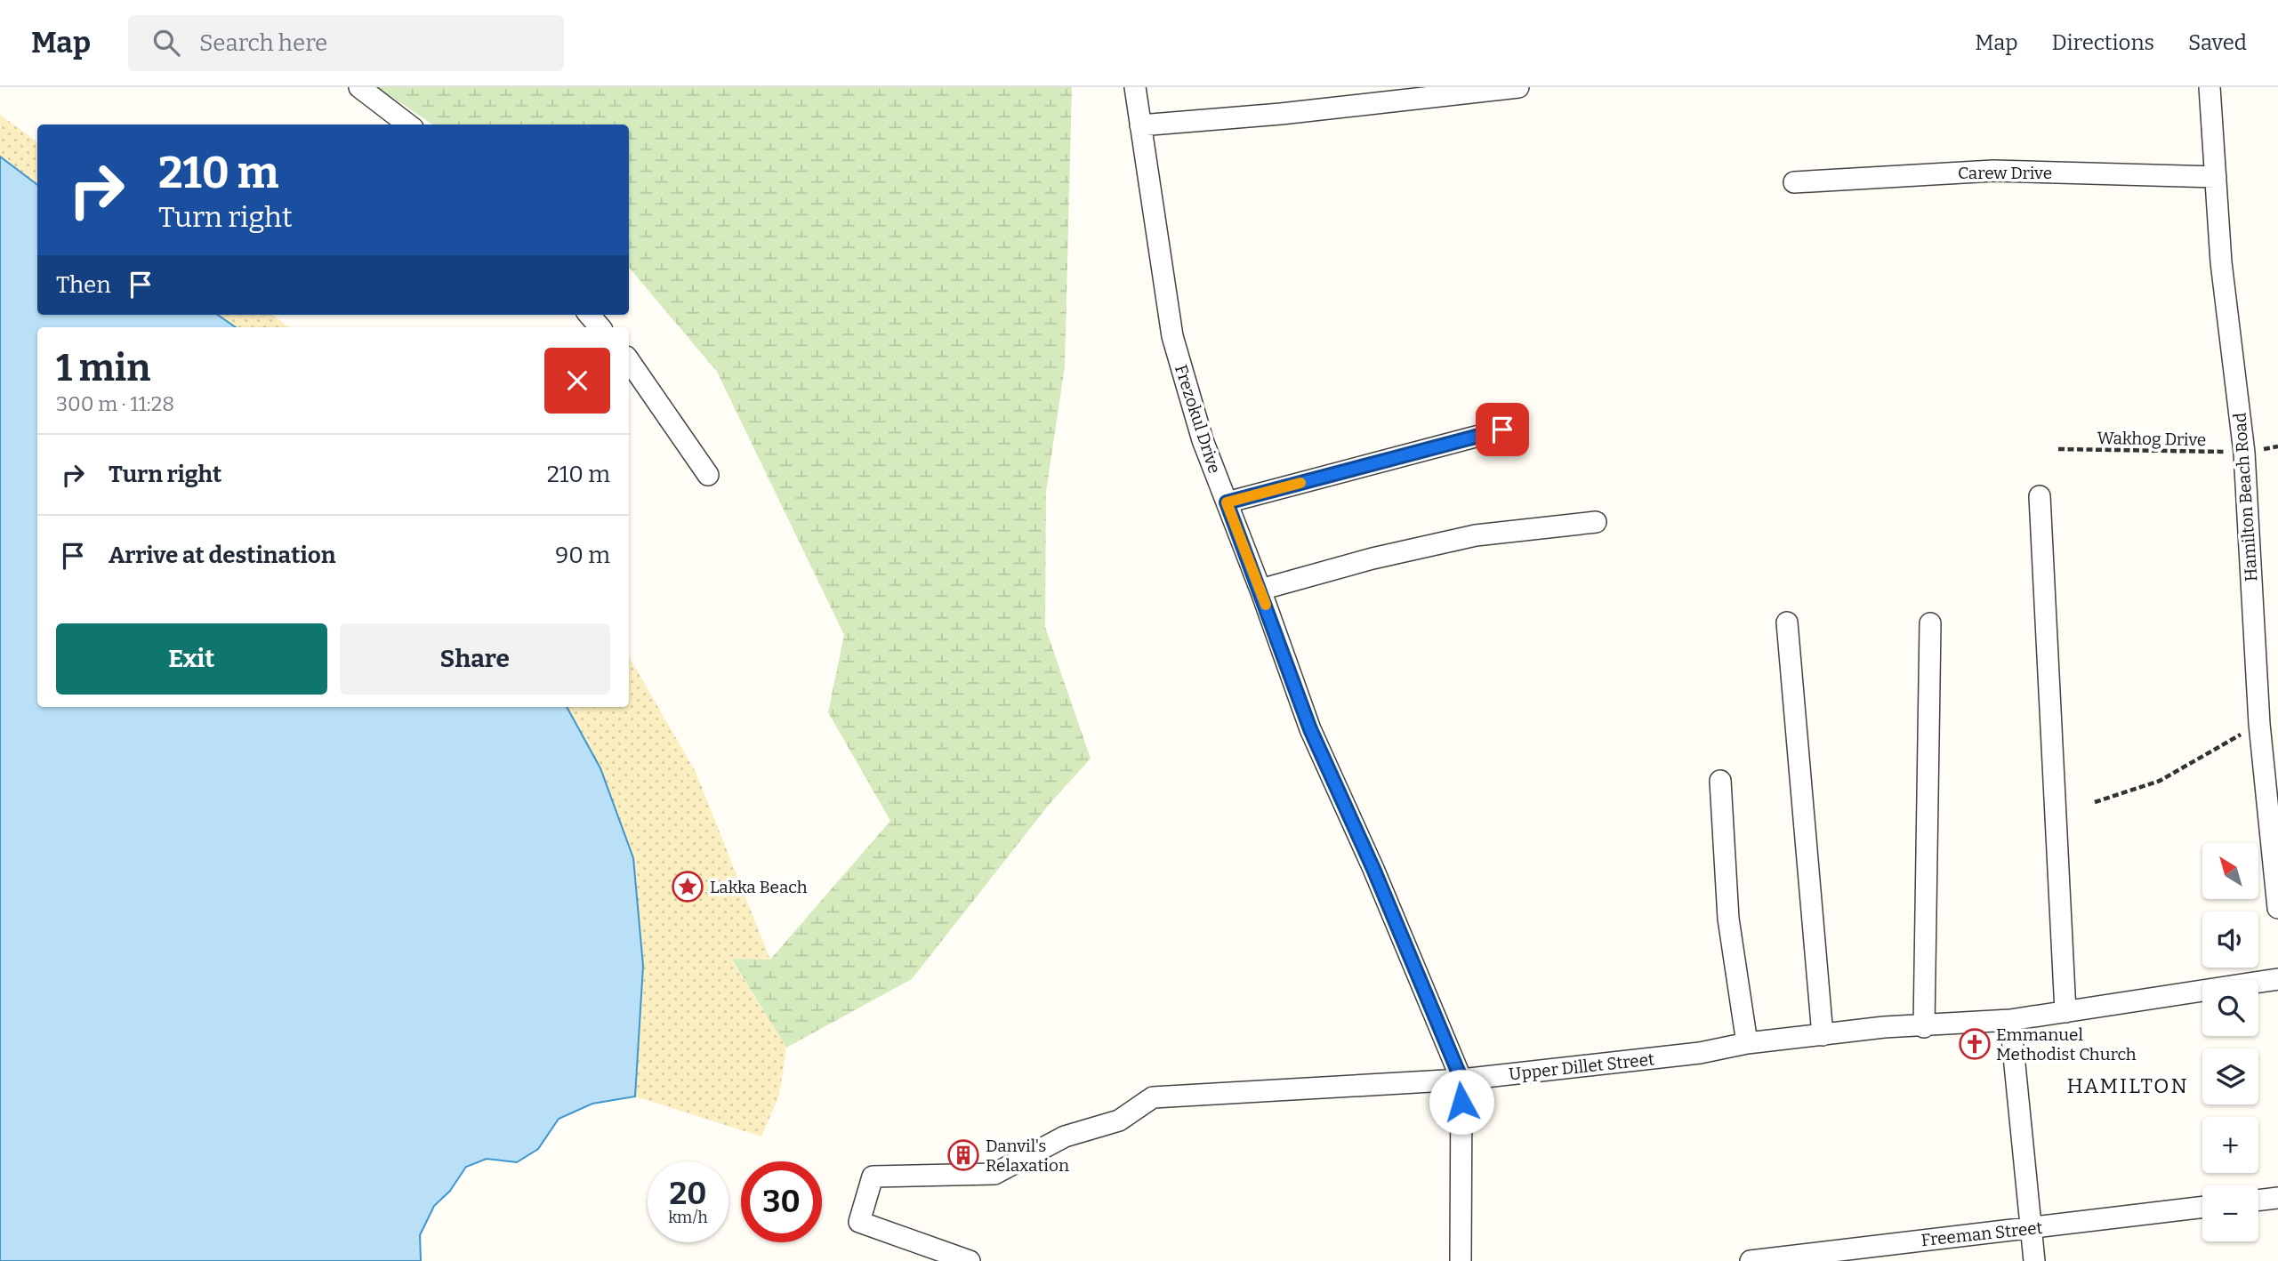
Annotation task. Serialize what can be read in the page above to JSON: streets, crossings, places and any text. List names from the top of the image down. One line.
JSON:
{"streets":{"street":["Carew Drive","Frezokul Drive","Hamilton Beach Road","Upper Dillet Street","Freeman Street"],"path":["Wakhog Drive"]},"crossings":[["Carew Drive","Hamilton Beach Road"],["Frezokul Drive","Upper Dillet Street"],["Wakhog Drive","Hamilton Beach Road"]],"districts":["HAMILTON"],"places":{"place":["Lakka Beach"],"church":["Emmanuel Methodist Church"],"building":["Danvil's Relaxation"]},"north":"top left","page":{"header":"Map","search":"Search here","nav":["Map","Directions","Saved"],"turn":["210 m","Turn right"],"then":"Then","heading":["1 min","300 m · 11:28"],"list":[{"name":"Turn right","value":"210 m"},{"name":"Arrive at destination","value":"90 m"}],"buttons":["Exit","Share"],"map_buttons":["+","−"],"speed":"20 km/h","limit":"30"}}
